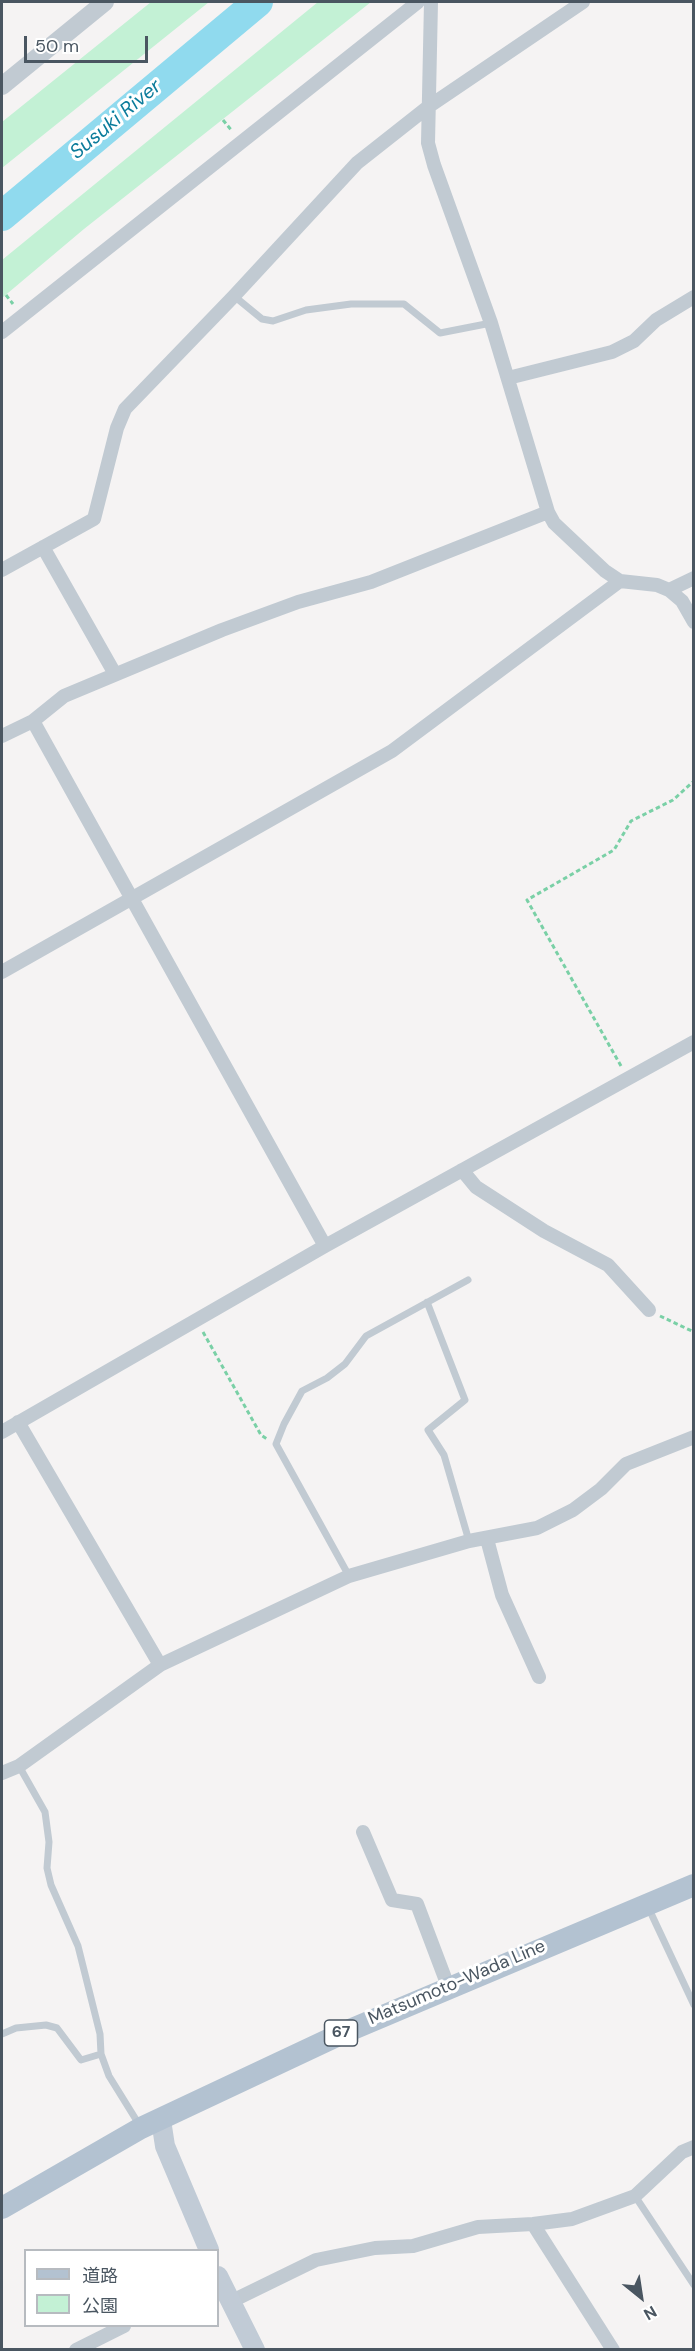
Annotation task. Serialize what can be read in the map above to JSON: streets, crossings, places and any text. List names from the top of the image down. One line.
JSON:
{"streets":{"main road":["Matsumoto-Wada Line","67"]},"water":["Susuki River"],"legend":["道路","公園"],"scale_bar":"50 m","north":"bottom right"}
